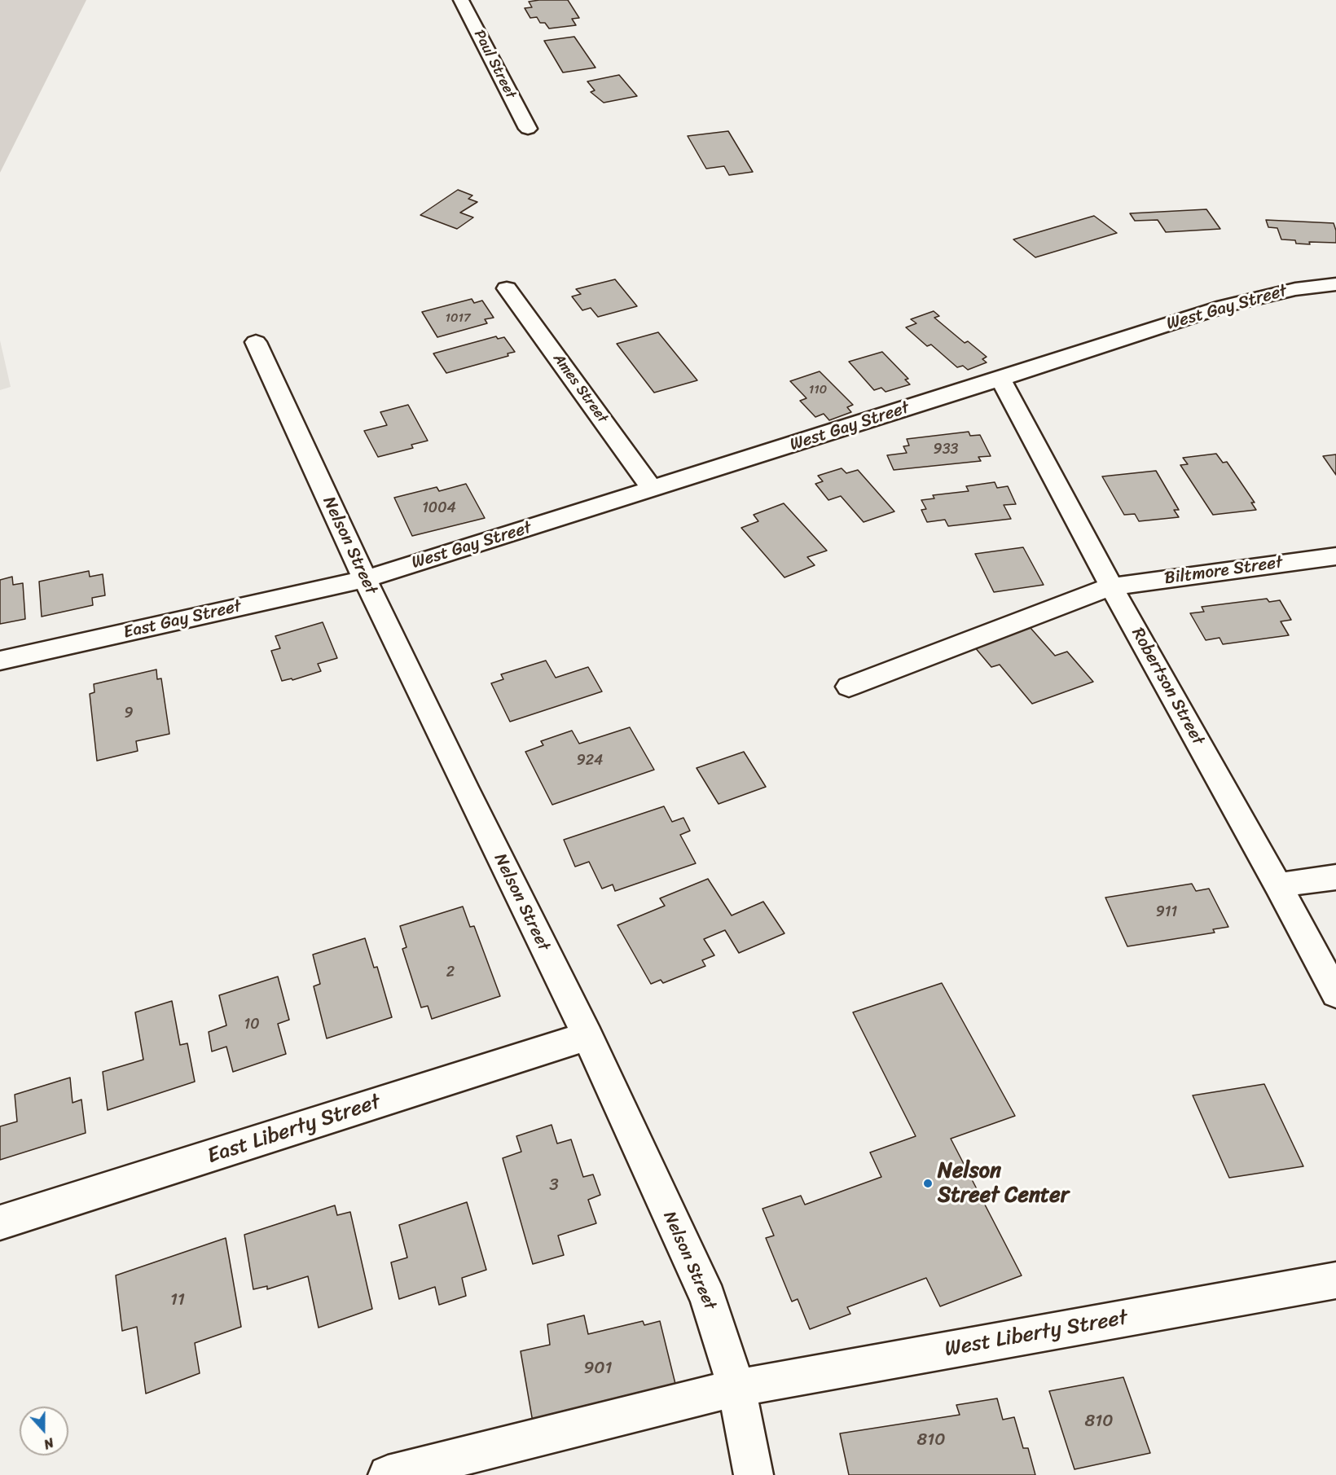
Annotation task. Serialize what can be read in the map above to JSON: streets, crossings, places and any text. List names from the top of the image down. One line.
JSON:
{"streets":{"street":["Paul Street","West Gay Street","Ames Street","Nelson Street","Biltmore Street","East Gay Street","Robertson Street","East Liberty Street","West Liberty Street"]},"crossings":[["West Gay Street","Ames Street"],["West Gay Street","Nelson Street"],["West Gay Street","East Gay Street"],["West Gay Street","Robertson Street"],["Nelson Street","East Gay Street"],["Nelson Street","East Liberty Street"],["Nelson Street","West Liberty Street"],["Biltmore Street","Robertson Street"]],"places":["Nelson Street Center"],"house_numbers":["1017","110","933","1004","9","924","911","2","10","3","11","901","810","810"],"north":"bottom"}
